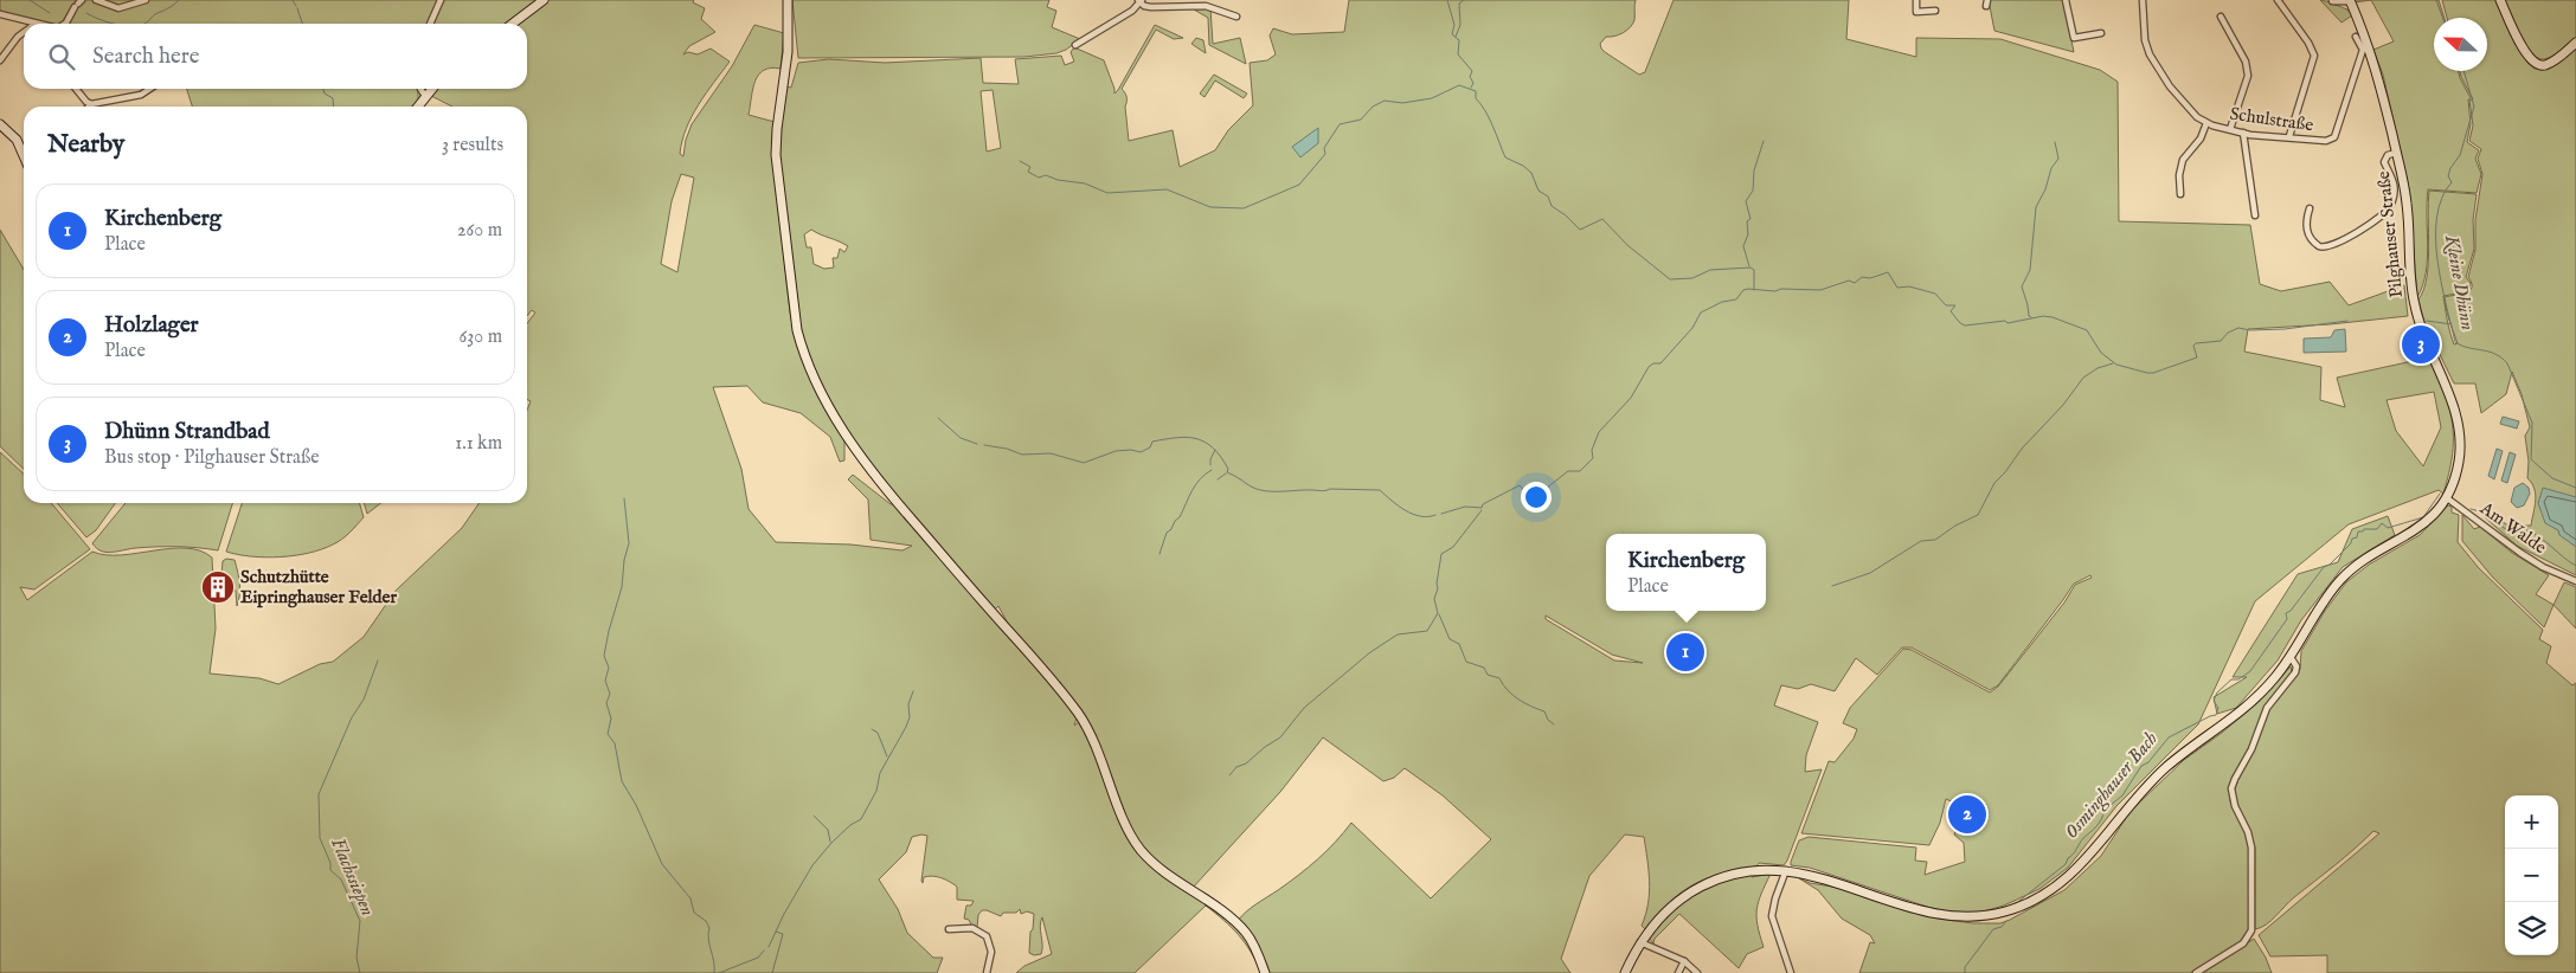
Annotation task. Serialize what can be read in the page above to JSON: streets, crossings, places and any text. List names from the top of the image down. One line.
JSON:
{"streets":{"main road":["Pilghauser Straße"],"street":["Schulstraße","Am Walde"]},"crossings":[["Pilghauser Straße","Am Walde"]],"water":["Kleine Dhünn","Osminghauser Bach","Flachssiepen"],"places":{"building":["Schutzhütte Eipringhauser Felder"]},"north":"left","page":{"search":"Search here","heading":["Nearby","3 results"],"list":[{"mark":"1","name":"Kirchenberg","note":"Place","value":"260 m"},{"mark":"2","name":"Holzlager","note":"Place","value":"630 m"},{"mark":"3","name":"Dhünn Strandbad","note":"Bus stop · Pilghauser Straße","value":"1.1 km"}],"pins":["3","1","2"],"popup":["Kirchenberg","Place"],"map_buttons":["+","−"]}}
